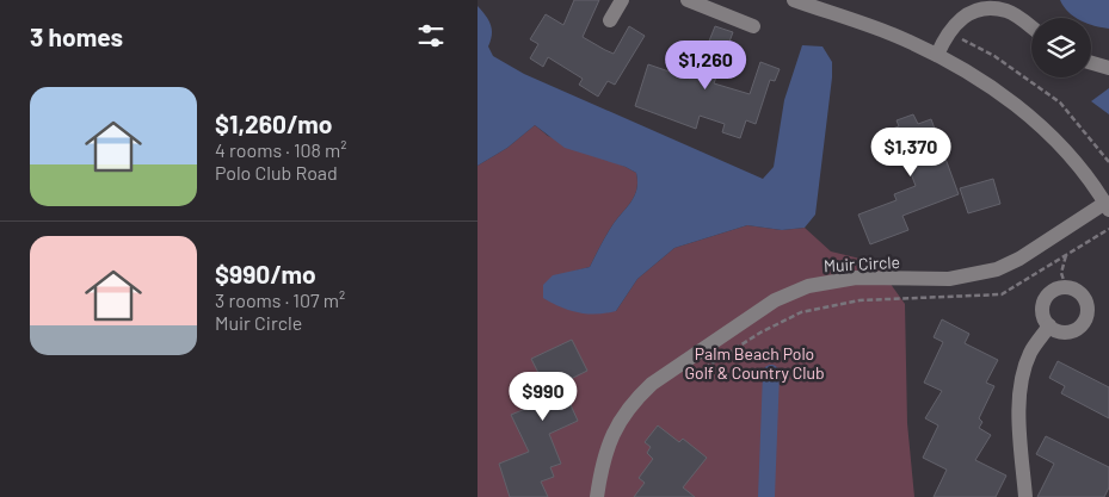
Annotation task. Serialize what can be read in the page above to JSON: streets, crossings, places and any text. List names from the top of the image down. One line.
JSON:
{"streets":{"street":["Muir Circle"]},"parks":["Palm Beach Polo Golf & Country Club"],"page":{"heading":"3 homes","price":["$1,260","$1,370","$990"],"list":[{"name":"$1,260/mo","note":"4 rooms · 108 m² · Polo Club Road"},{"name":"$990/mo","note":"3 rooms · 107 m² · Muir Circle"}]}}
